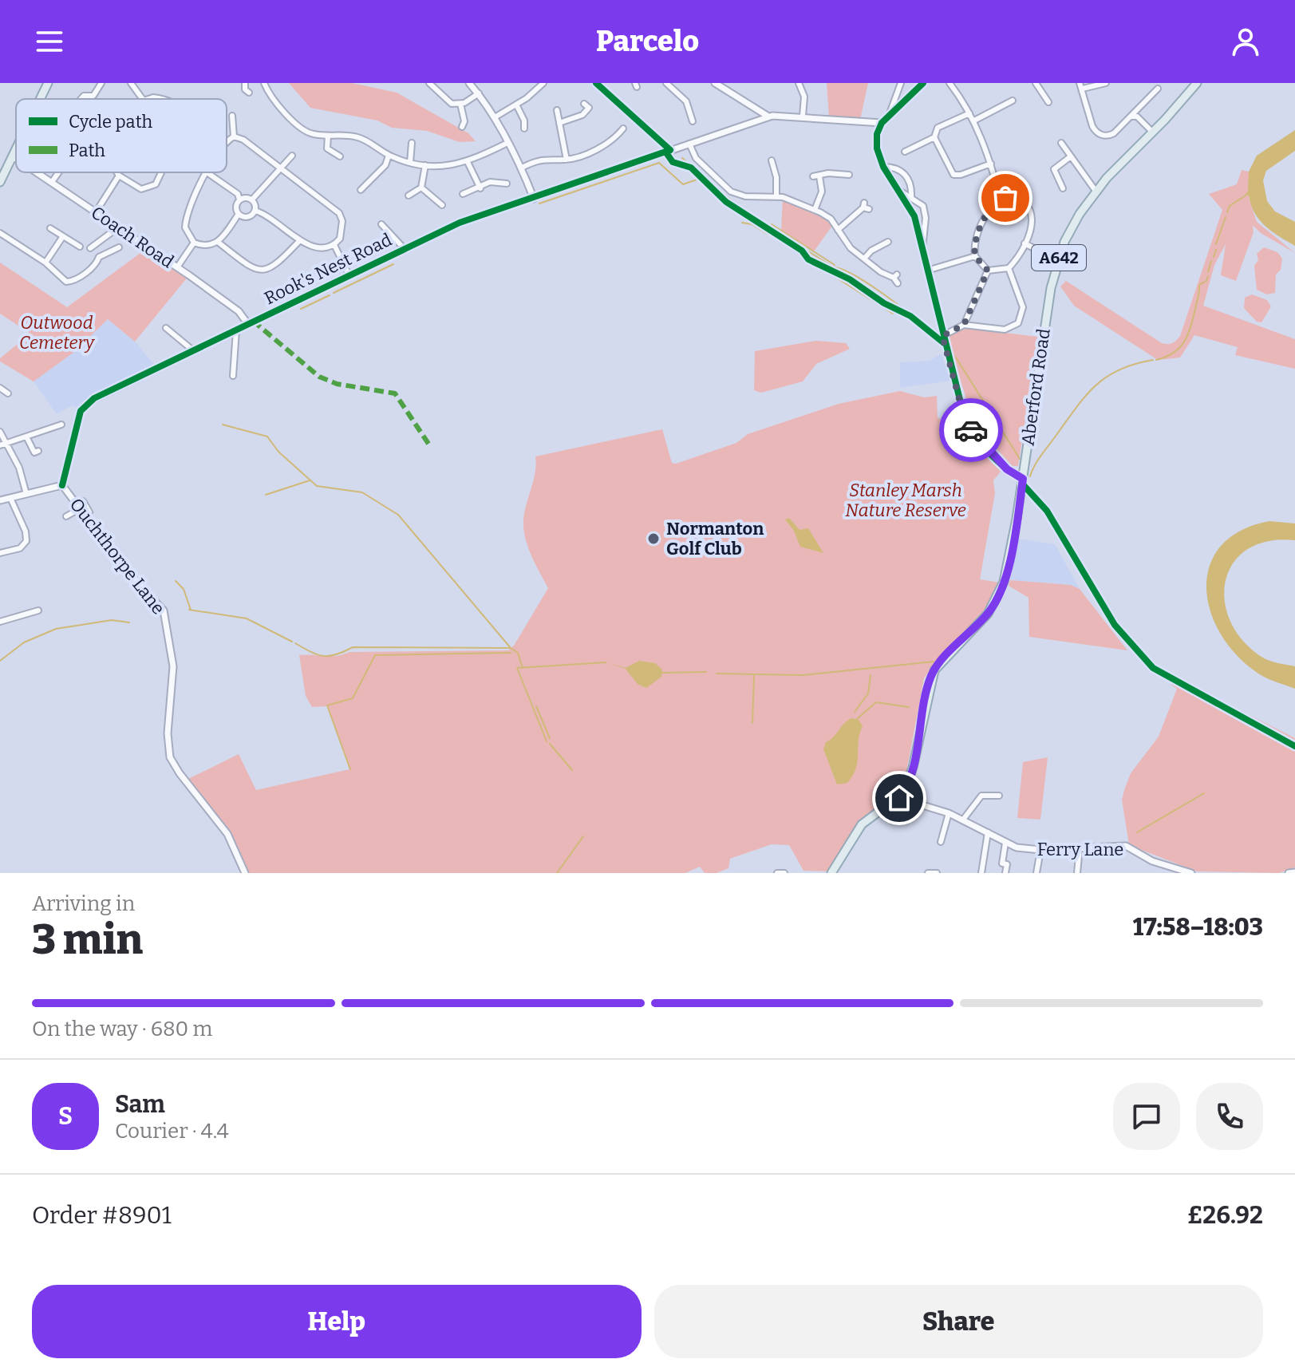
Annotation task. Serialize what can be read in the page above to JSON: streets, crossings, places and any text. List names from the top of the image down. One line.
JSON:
{"streets":{"main road":["A642","Aberford Road"],"street":["Coach Road","Rook's Nest Road","Ouchthorpe Lane","Ferry Lane"]},"crossings":[["Coach Road","Rook's Nest Road"],["Rook's Nest Road","Ouchthorpe Lane"],["Aberford Road","Ferry Lane"]],"parks":["Outwood Cemetery","Stanley Marsh Nature Reserve"],"places":["Normanton Golf Club"],"legend":["Cycle path","Path"],"page":{"header":"Parcelo","heading":["3 min","Arriving in","17:58–18:03"],"panel":["Sam","Courier · 4.4","Order #8901","£26.92"],"bar":"On the way · 680 m","round":"S","buttons":["Help","Share"]}}
